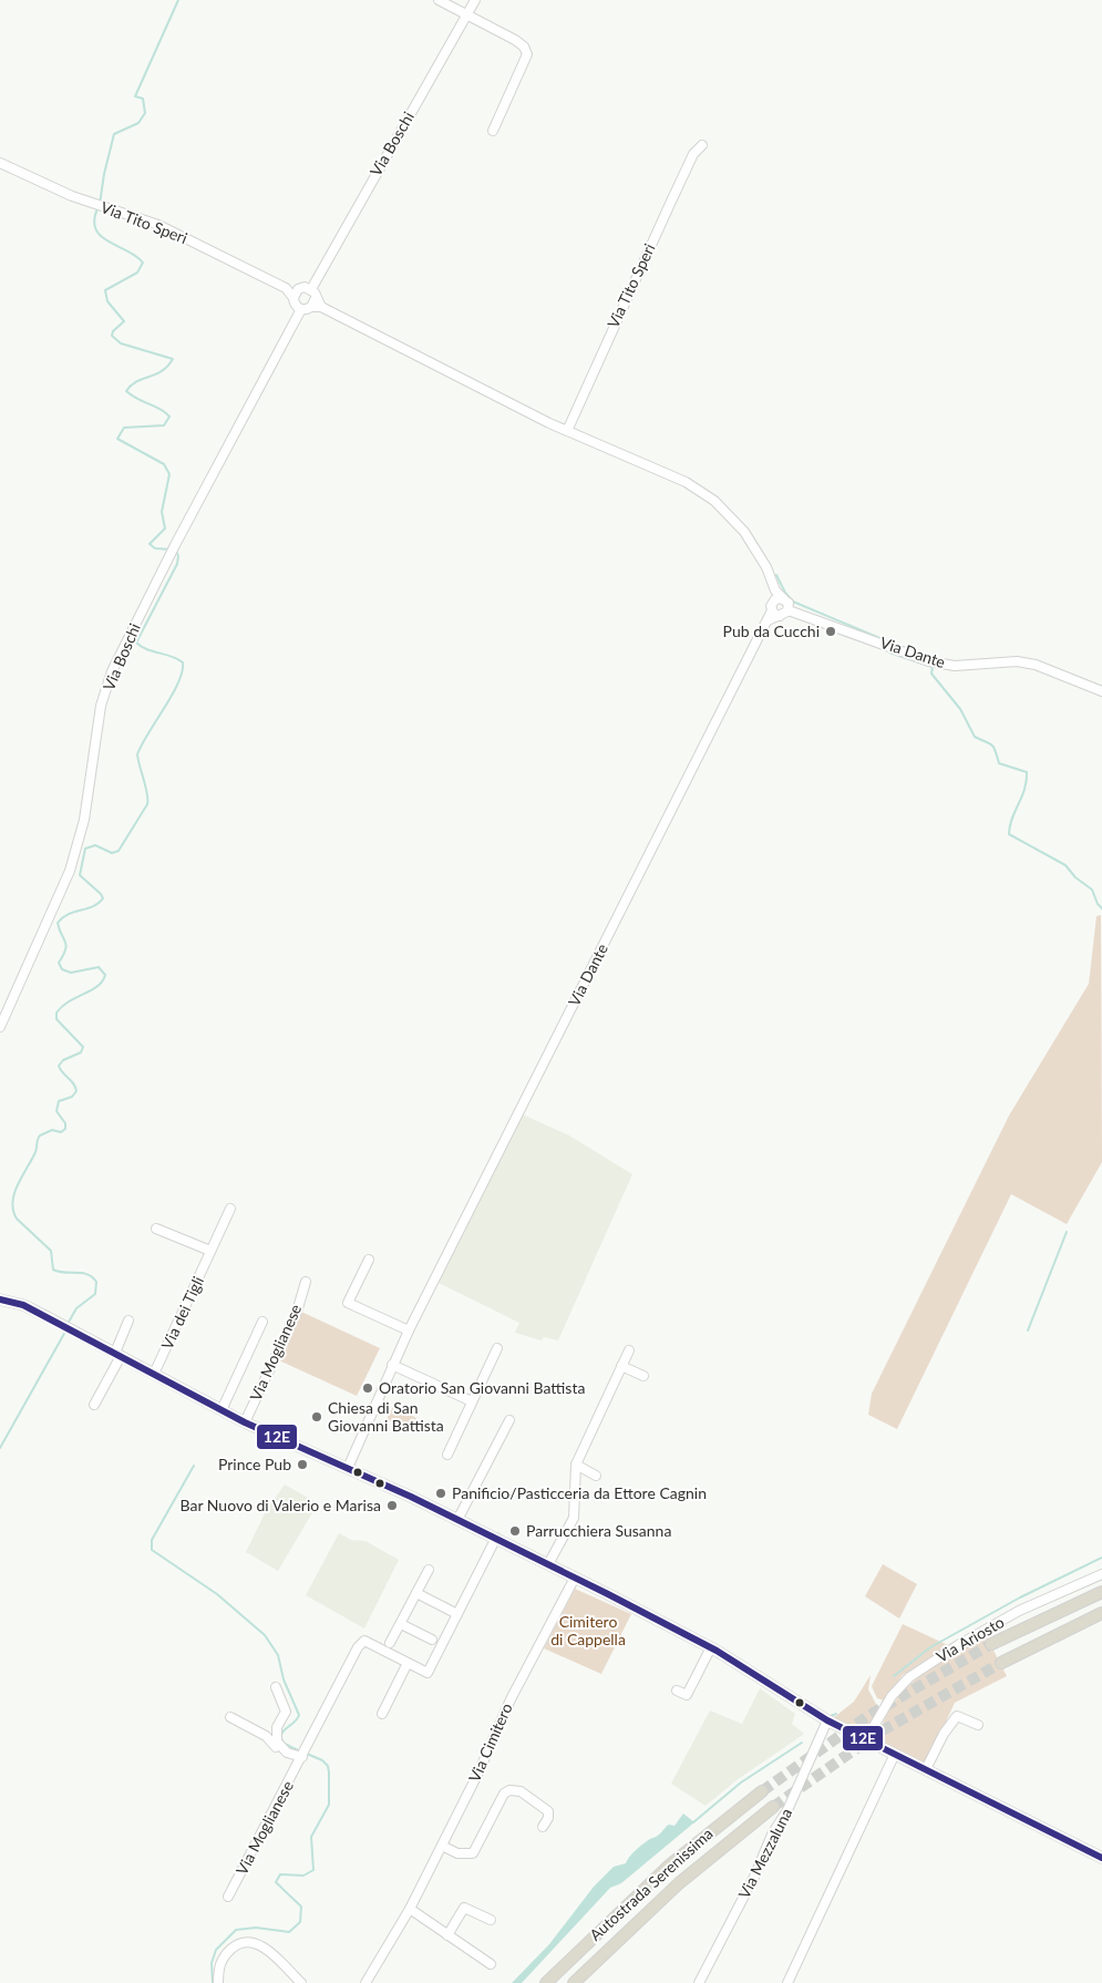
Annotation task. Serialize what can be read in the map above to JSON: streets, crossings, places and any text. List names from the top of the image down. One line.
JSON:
{"streets":{"highway":["Autostrada Serenissima"],"street":["Via Boschi","Via Tito Speri","Via Dante","Via dei Tigli","Via Moglianese","Via Ariosto","Via Cimitero","Via Mezzaluna"]},"crossings":[["Via Boschi","Via Tito Speri"]],"parks":["Cimitero di Cappella"],"places":["Pub da Cucchi","Oratorio San Giovanni Battista","Chiesa di San Giovanni Battista","Prince Pub","Panificio/Pasticceria da Ettore Cagnin","Bar Nuovo di Valerio e Marisa","Parrucchiera Susanna"],"lines":["transit line 12E"]}
